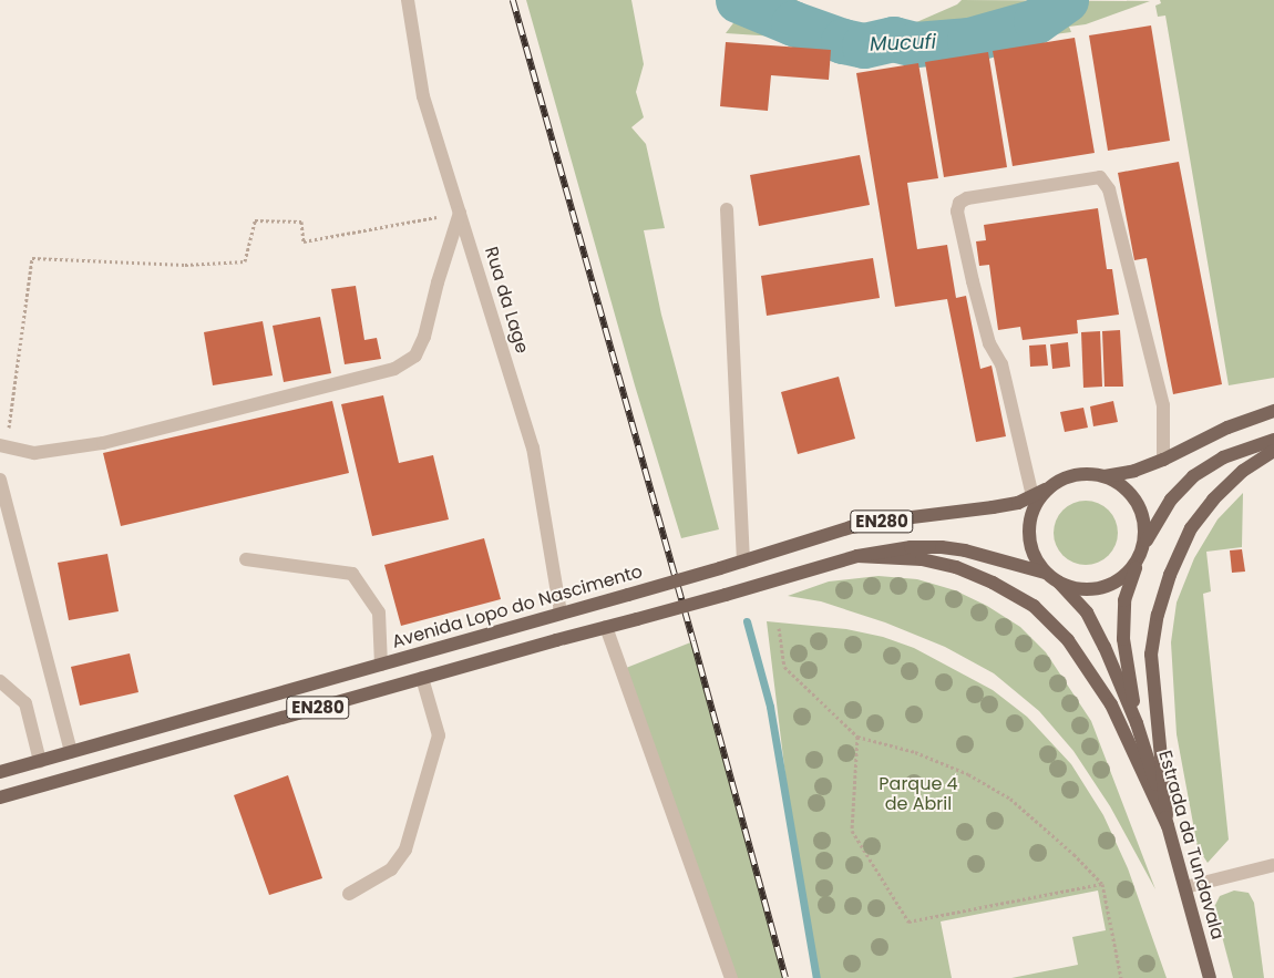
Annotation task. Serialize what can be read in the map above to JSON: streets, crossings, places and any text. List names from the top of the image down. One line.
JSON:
{"streets":{"main road":["EN280","Avenida Lopo do Nascimento","Estrada da Tundavala"],"street":["Rua da Lage"]},"crossings":[["Rua da Lage","Avenida Lopo do Nascimento"],["EN280","Avenida Lopo do Nascimento"],["EN280","Estrada da Tundavala"],["Avenida Lopo do Nascimento","Estrada da Tundavala"]],"water":["Mucufi"],"parks":["Parque 4 de Abril"]}
